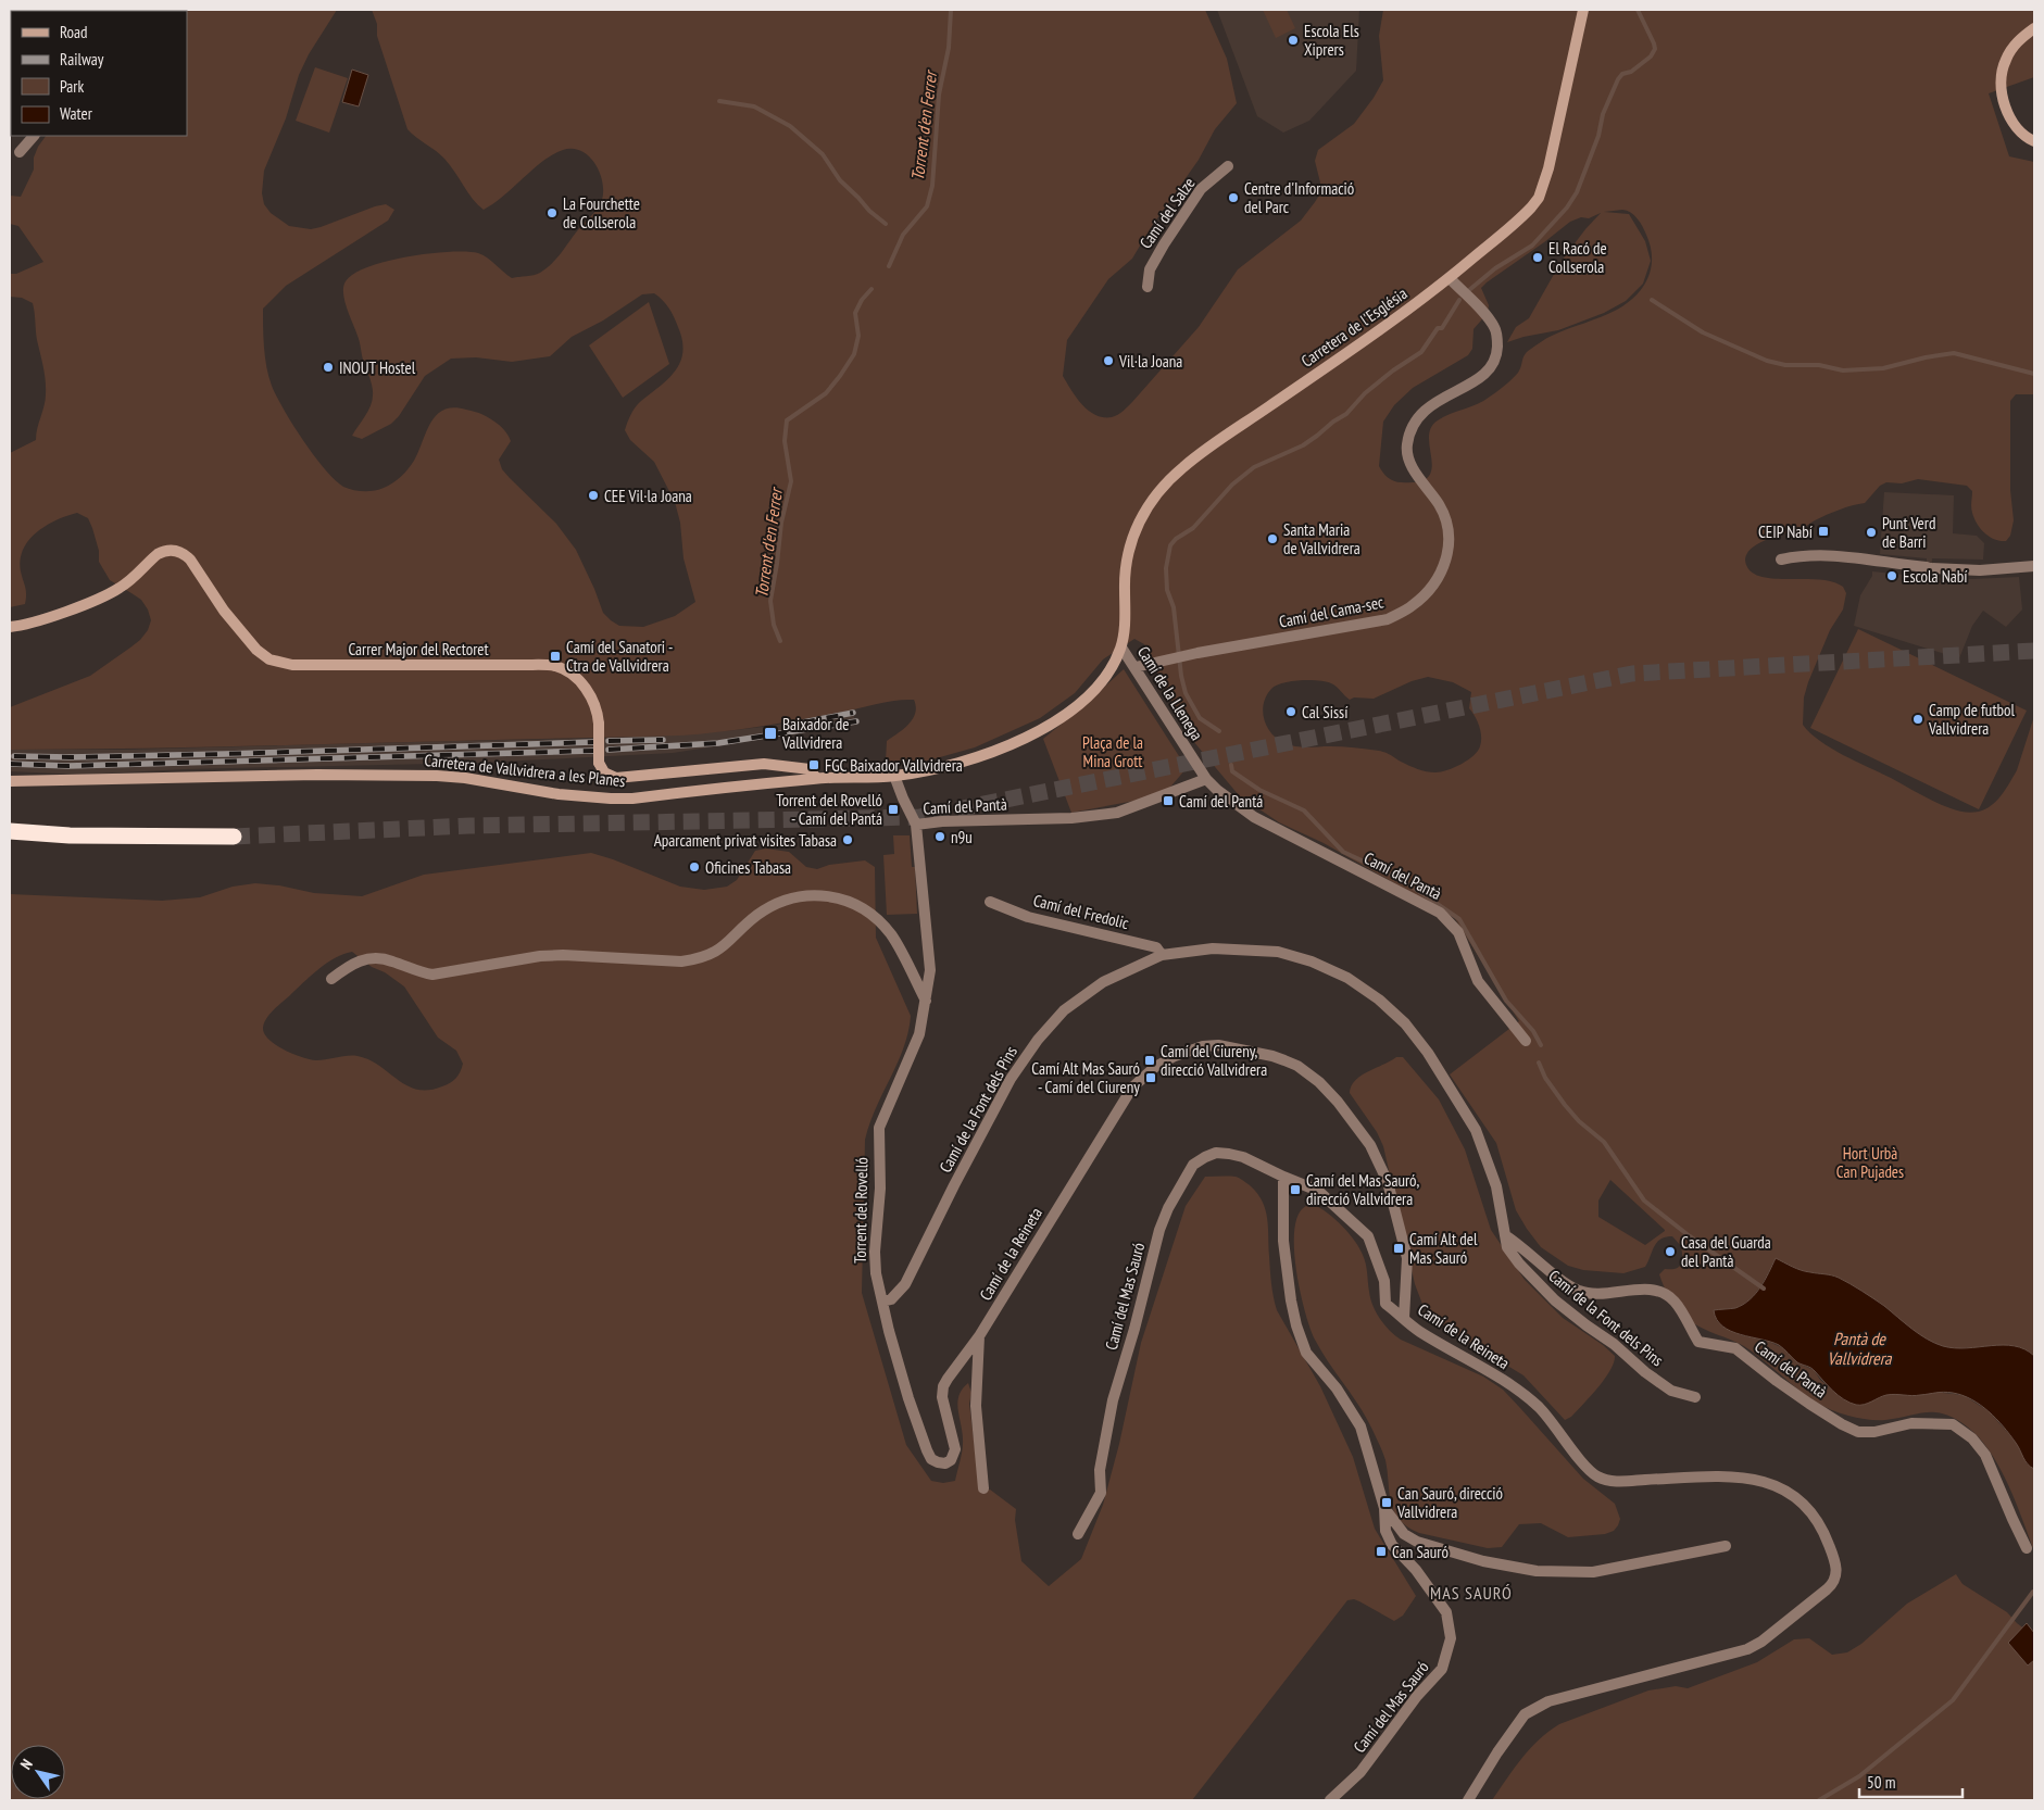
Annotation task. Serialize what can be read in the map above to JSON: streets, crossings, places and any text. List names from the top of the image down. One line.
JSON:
{"streets":{"main road":["Carretera de l'Església","Carrer Major del Rectoret","Carretera de Vallvidrera a les Planes"],"street":["Camí del Salze","Camí del Cama-sec","Camí de la Llenega","Camí del Pantà","Camí del Fredolic","Camí de la Font dels Pins","Torrent del Rovelló","Camí de la Reineta","Camí del Mas Sauró"]},"crossings":[["Carretera de l'Església","Camí del Cama-sec"],["Carretera de l'Església","Camí de la Llenega"],["Carretera de l'Església","Carretera de Vallvidrera a les Planes"],["Camí del Cama-sec","Camí de la Llenega"],["Carrer Major del Rectoret","Carretera de Vallvidrera a les Planes"],["Camí de la Llenega","Carretera de Vallvidrera a les Planes"],["Camí de la Llenega","Camí del Pantà"],["Carretera de Vallvidrera a les Planes","Torrent del Rovelló"],["Camí del Pantà","Camí de la Font dels Pins"],["Camí del Pantà","Torrent del Rovelló"],["Camí del Fredolic","Camí de la Font dels Pins"],["Camí de la Font dels Pins","Torrent del Rovelló"],["Torrent del Rovelló","Camí de la Reineta"],["Camí de la Reineta","Camí del Mas Sauró"]],"districts":["MAS SAURÓ"],"water":["Torrent d'en Ferrer","Pantà de Vallvidrera"],"parks":["Plaça de la Mina Grott","Hort Urbà Can Pujades"],"places":{"other":["Escola Els Xiprers","Centre d'Informació del Parc","La Fourchette de Collserola","El Racó de Collserola","Vil·la Joana","INOUT Hostel","CEE Vil·la Joana","Punt Verd de Barri","Santa Maria de Vallvidrera","Escola Nabí","Cal Sissí","Camp de futbol Vallvidrera","n9u","Aparcament privat visites Tabasa","Oficines Tabasa","Casa del Guarda del Pantà"],"transit":["CEIP Nabí","Camí del Sanatori - Ctra de Vallvidrera","Baixador de Vallvidrera","FGC Baixador Vallvidrera","Camí del Pantá","Torrent del Rovelló - Camí del Pantá","Camí del Ciureny, direcció Vallvidrera","Camí Alt Mas Sauró - Camí del Ciureny","Camí del Mas Sauró, direcció Vallvidrera","Camí Alt del Mas Sauró","Can Sauró, direcció Vallvidrera","Can Sauró"]},"legend":["Road","Railway","Park","Water"],"scale_bar":"50 m","north":"top left"}
